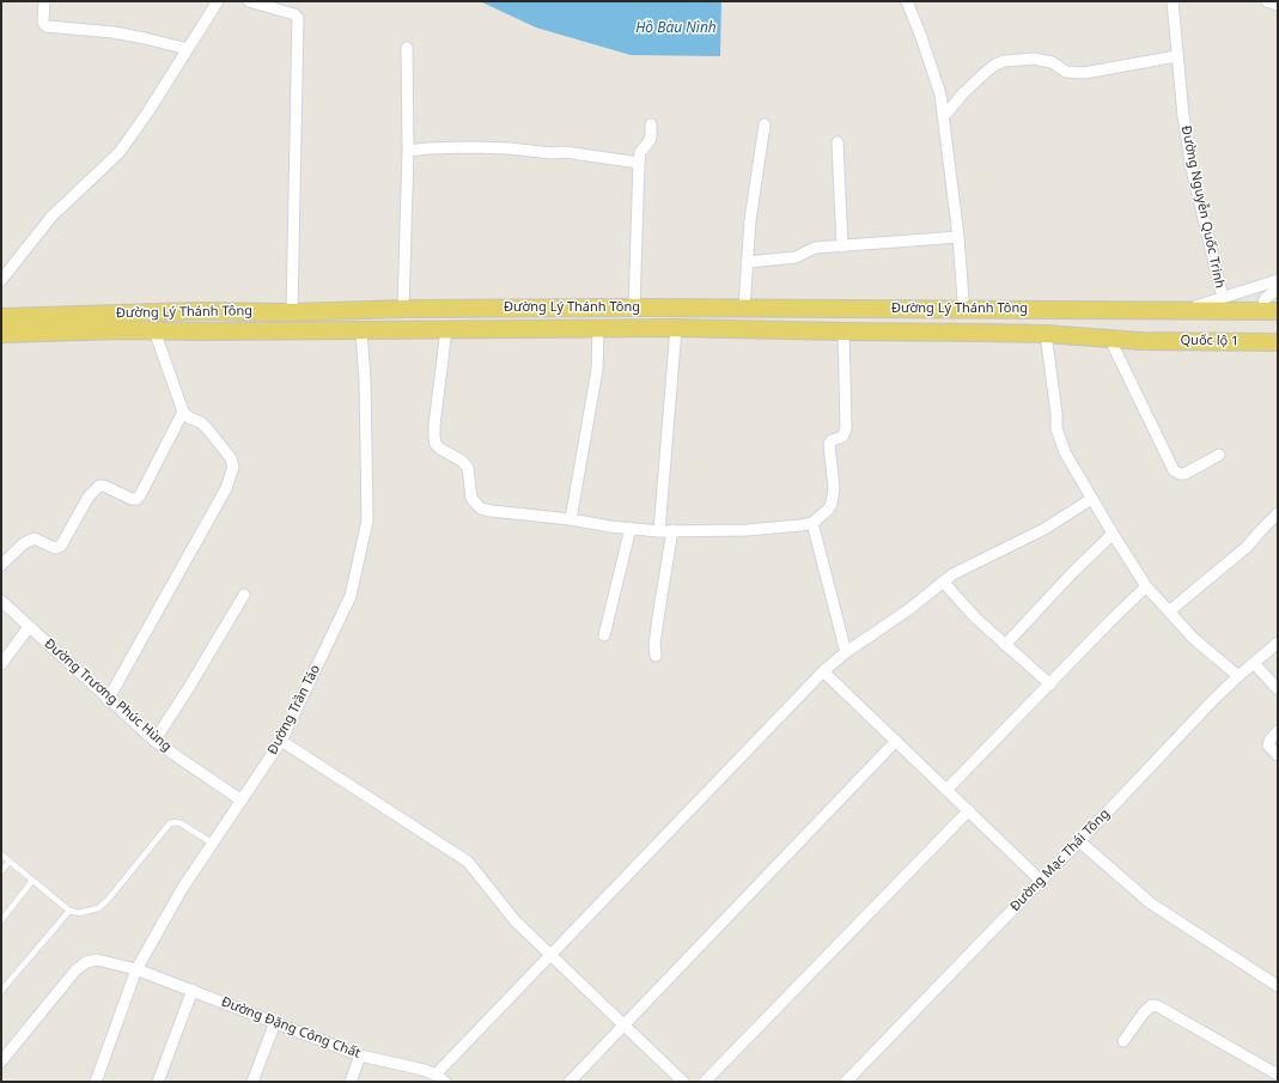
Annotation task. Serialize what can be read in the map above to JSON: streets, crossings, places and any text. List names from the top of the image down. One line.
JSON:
{"streets":{"main road":["Đường Lý Thánh Tông","Quốc lộ 1"],"street":["Đường Nguyễn Quốc Trinh","Đường Trương Phúc Hùng","Đường Trần Táo","Đường Mạc Thái Tông","Đường Đặng Công Chất"]},"crossings":[["Đường Lý Thánh Tông","Quốc lộ 1"],["Đường Lý Thánh Tông","Đường Trần Táo"],["Đường Trương Phúc Hùng","Đường Trần Táo"],["Đường Trần Táo","Đường Đặng Công Chất"]],"water":["Hồ Bàu Nình"]}
